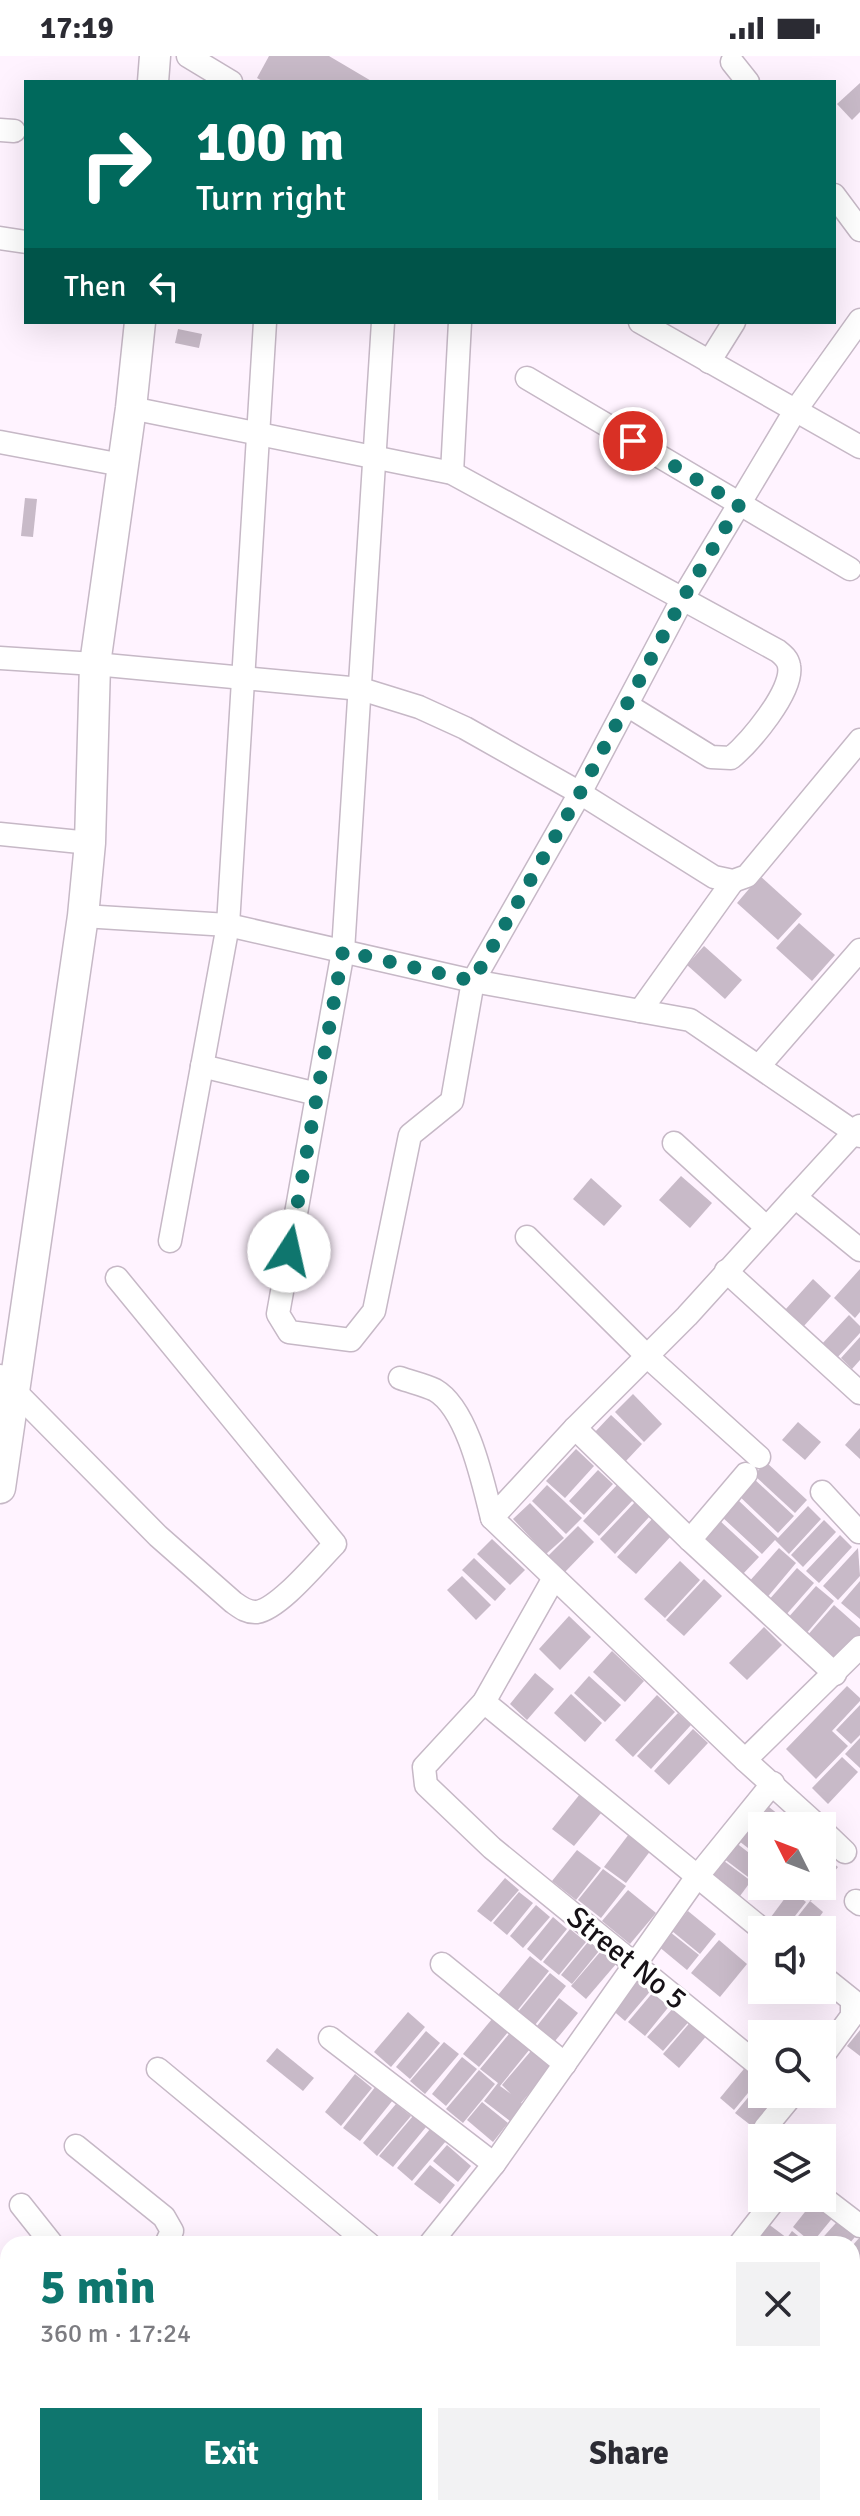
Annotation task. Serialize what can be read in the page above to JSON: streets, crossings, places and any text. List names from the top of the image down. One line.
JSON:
{"streets":{"street":["Street No 5"]},"north":"top left","page":{"status":"17:19","turn":["100 m","Turn right"],"then":"Then","heading":["5 min","360 m · 17:24"],"buttons":["Exit","Share"]}}
